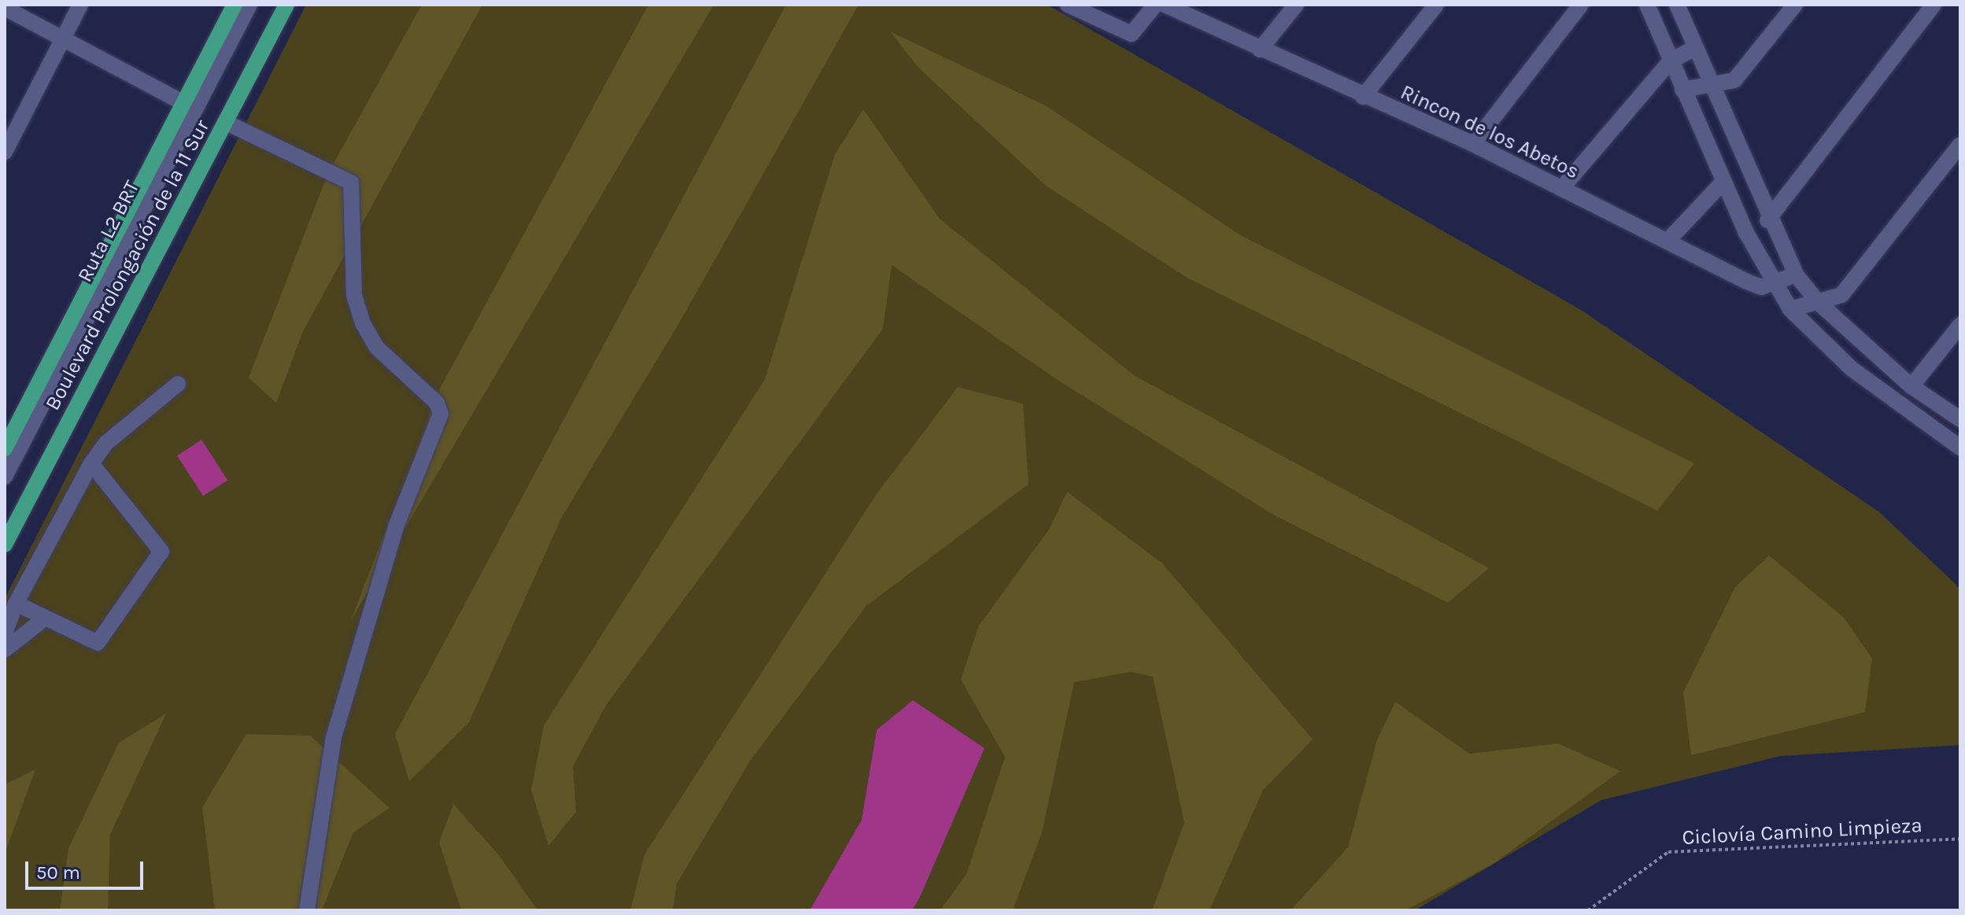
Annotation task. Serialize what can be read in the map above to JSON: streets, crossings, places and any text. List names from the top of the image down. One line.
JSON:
{"streets":{"main road":["Boulevard Prolongación de la 11 Sur"],"street":["Rincon de los Abetos","Ruta L2 BRT"],"path":["Ciclovía Camino Limpieza"]},"scale_bar":"50 m"}
